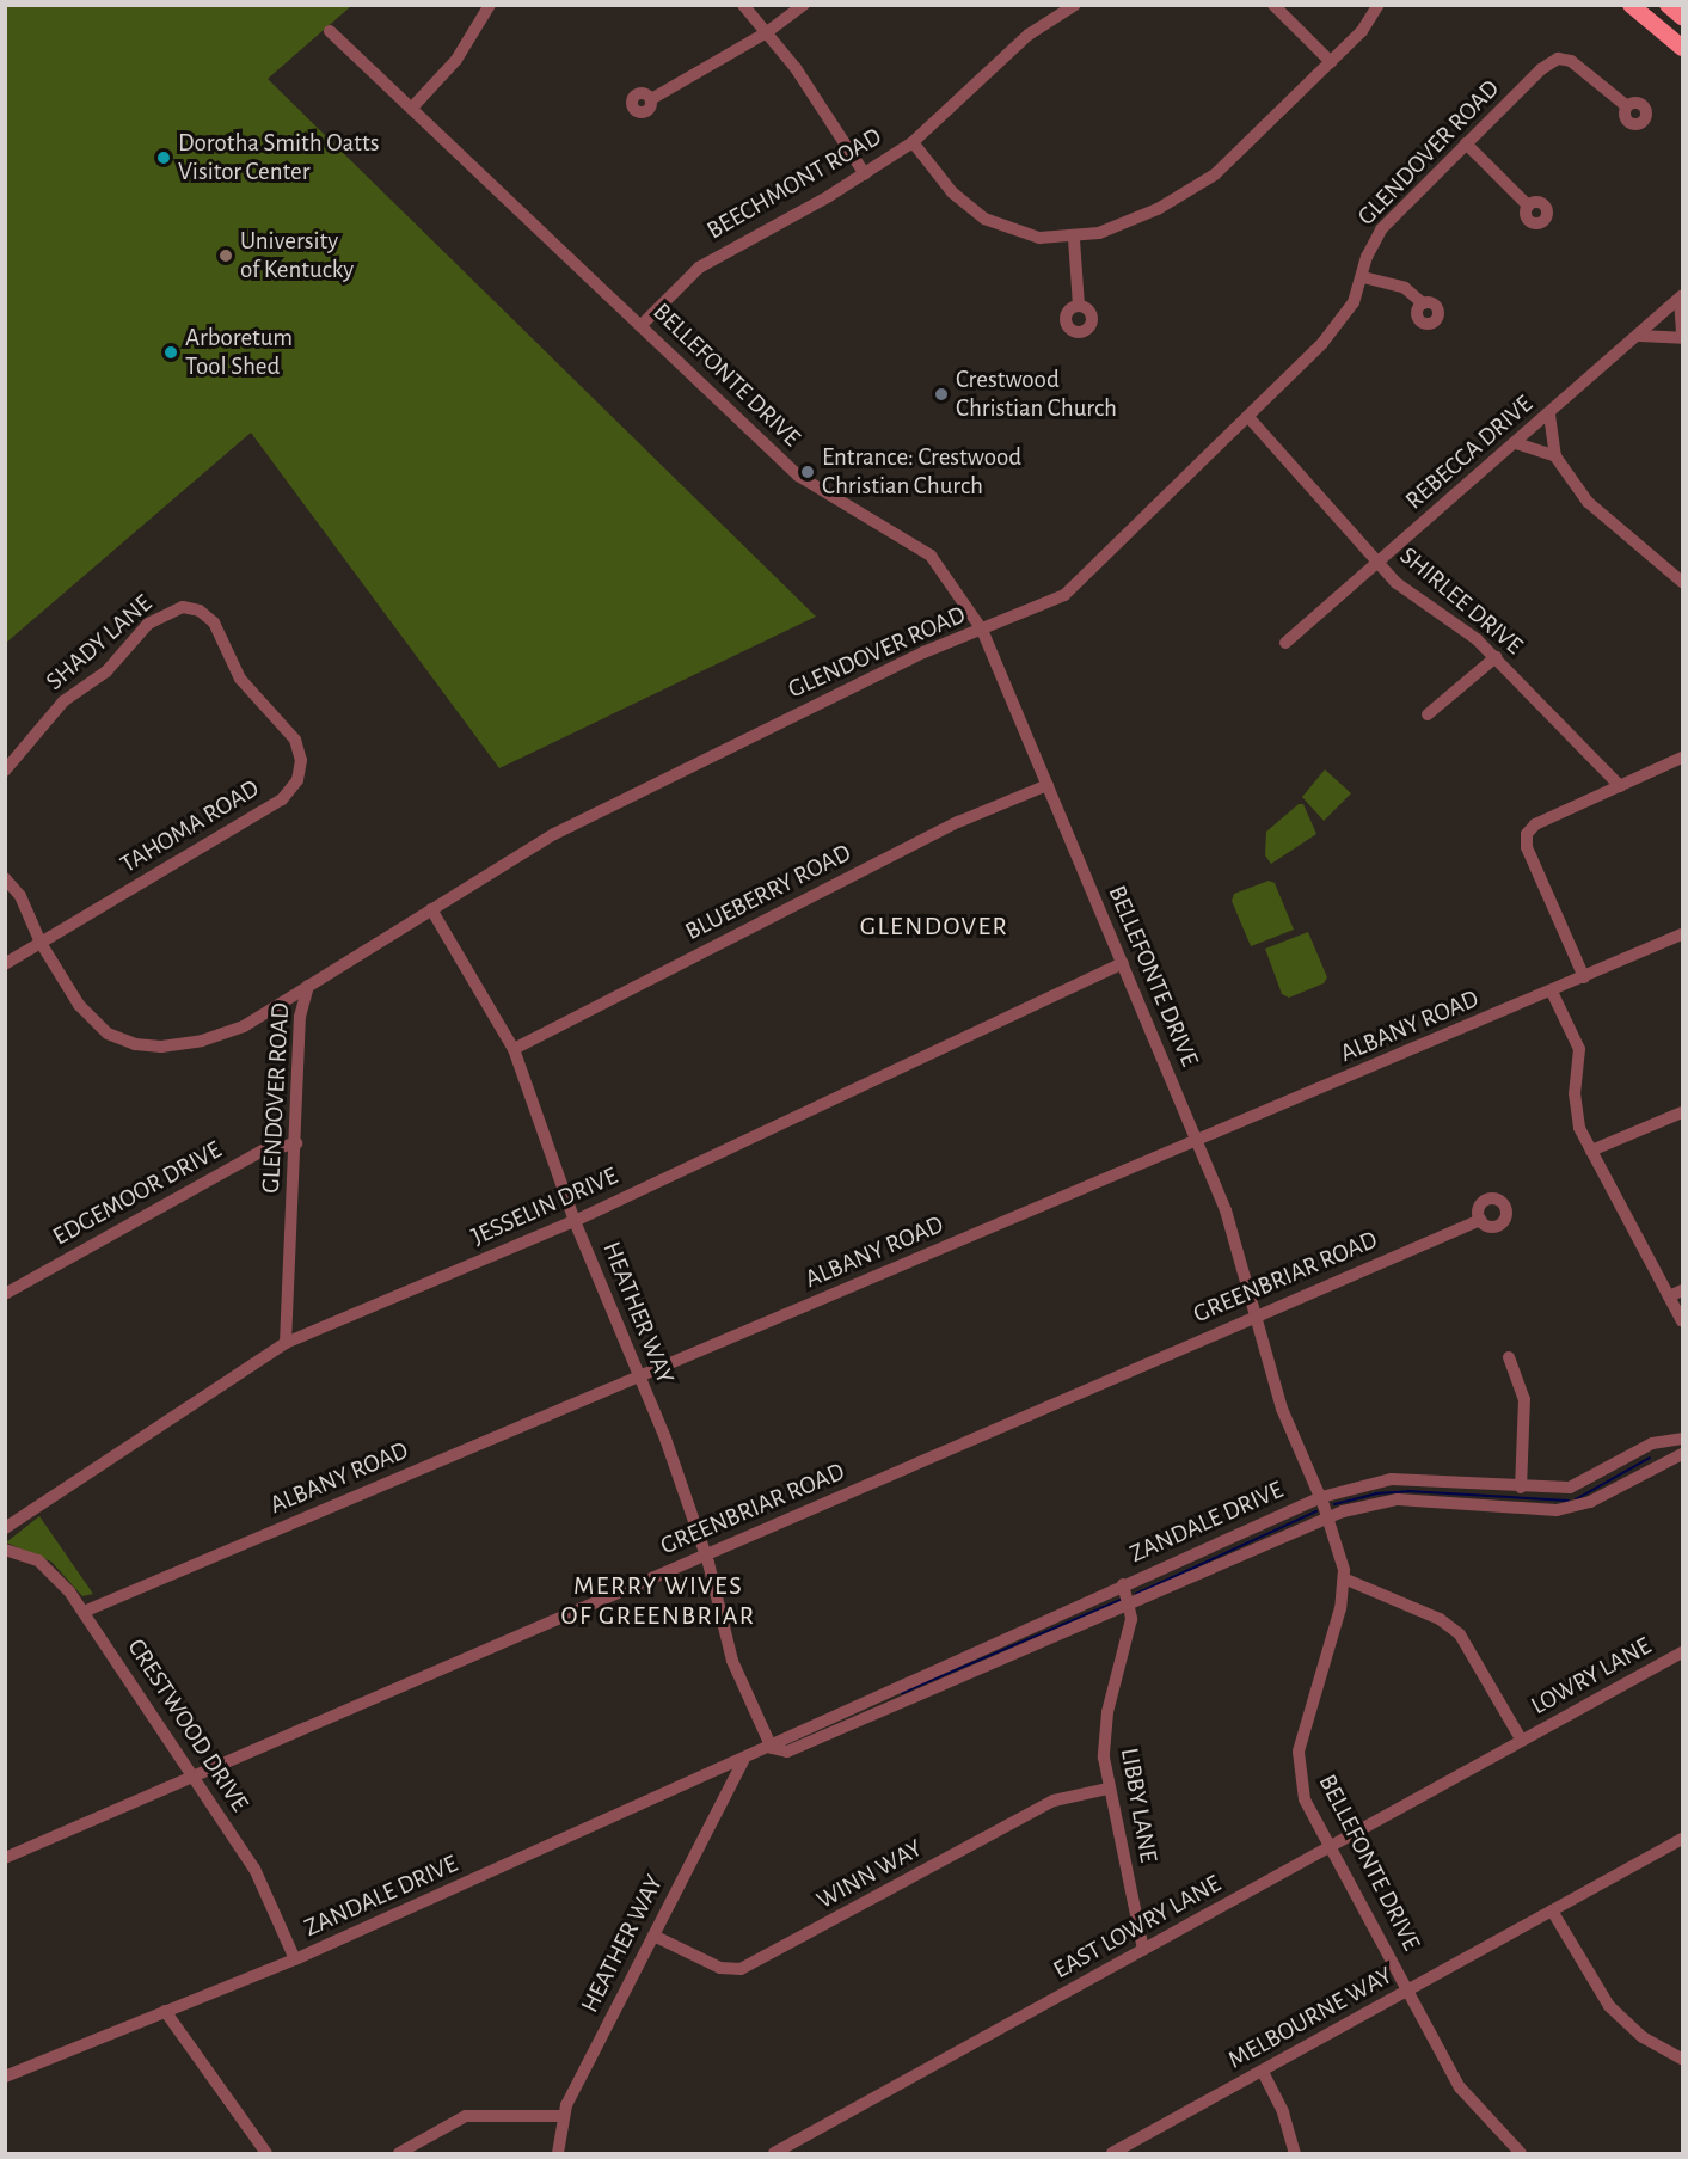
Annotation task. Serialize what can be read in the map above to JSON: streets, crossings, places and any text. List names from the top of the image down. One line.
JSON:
{"streets":{"street":["GLENDOVER ROAD","BEECHMONT ROAD","BELLEFONTE DRIVE","REBECCA DRIVE","SHIRLEE DRIVE","SHADY LANE","TAHOMA ROAD","BLUEBERRY ROAD","ALBANY ROAD","EDGEMOOR DRIVE","JESSELIN DRIVE","GREENBRIAR ROAD","HEATHER WAY","ZANDALE DRIVE","LOWRY LANE","CRESTWOOD DRIVE","LIBBY LANE","WINN WAY","EAST LOWRY LANE","MELBOURNE WAY"]},"crossings":[["GLENDOVER ROAD","BELLEFONTE DRIVE"],["GLENDOVER ROAD","SHIRLEE DRIVE"],["GLENDOVER ROAD","EDGEMOOR DRIVE"],["GLENDOVER ROAD","JESSELIN DRIVE"],["GLENDOVER ROAD","HEATHER WAY"],["BEECHMONT ROAD","BELLEFONTE DRIVE"],["BELLEFONTE DRIVE","BLUEBERRY ROAD"],["BELLEFONTE DRIVE","ALBANY ROAD"],["BELLEFONTE DRIVE","JESSELIN DRIVE"],["BELLEFONTE DRIVE","GREENBRIAR ROAD"],["BELLEFONTE DRIVE","ZANDALE DRIVE"],["BELLEFONTE DRIVE","EAST LOWRY LANE"],["BELLEFONTE DRIVE","MELBOURNE WAY"],["REBECCA DRIVE","SHIRLEE DRIVE"],["SHADY LANE","TAHOMA ROAD"],["BLUEBERRY ROAD","HEATHER WAY"],["ALBANY ROAD","HEATHER WAY"],["ALBANY ROAD","CRESTWOOD DRIVE"],["JESSELIN DRIVE","HEATHER WAY"],["GREENBRIAR ROAD","HEATHER WAY"],["GREENBRIAR ROAD","CRESTWOOD DRIVE"],["HEATHER WAY","ZANDALE DRIVE"],["HEATHER WAY","WINN WAY"],["ZANDALE DRIVE","CRESTWOOD DRIVE"],["ZANDALE DRIVE","LIBBY LANE"],["LOWRY LANE","EAST LOWRY LANE"],["LIBBY LANE","WINN WAY"],["LIBBY LANE","EAST LOWRY LANE"]],"districts":["GLENDOVER","MERRY WIVES OF GREENBRIAR"],"places":["Dorotha Smith Oatts Visitor Center","University of Kentucky","Arboretum Tool Shed","Crestwood Christian Church","Entrance: Crestwood Christian Church"]}
